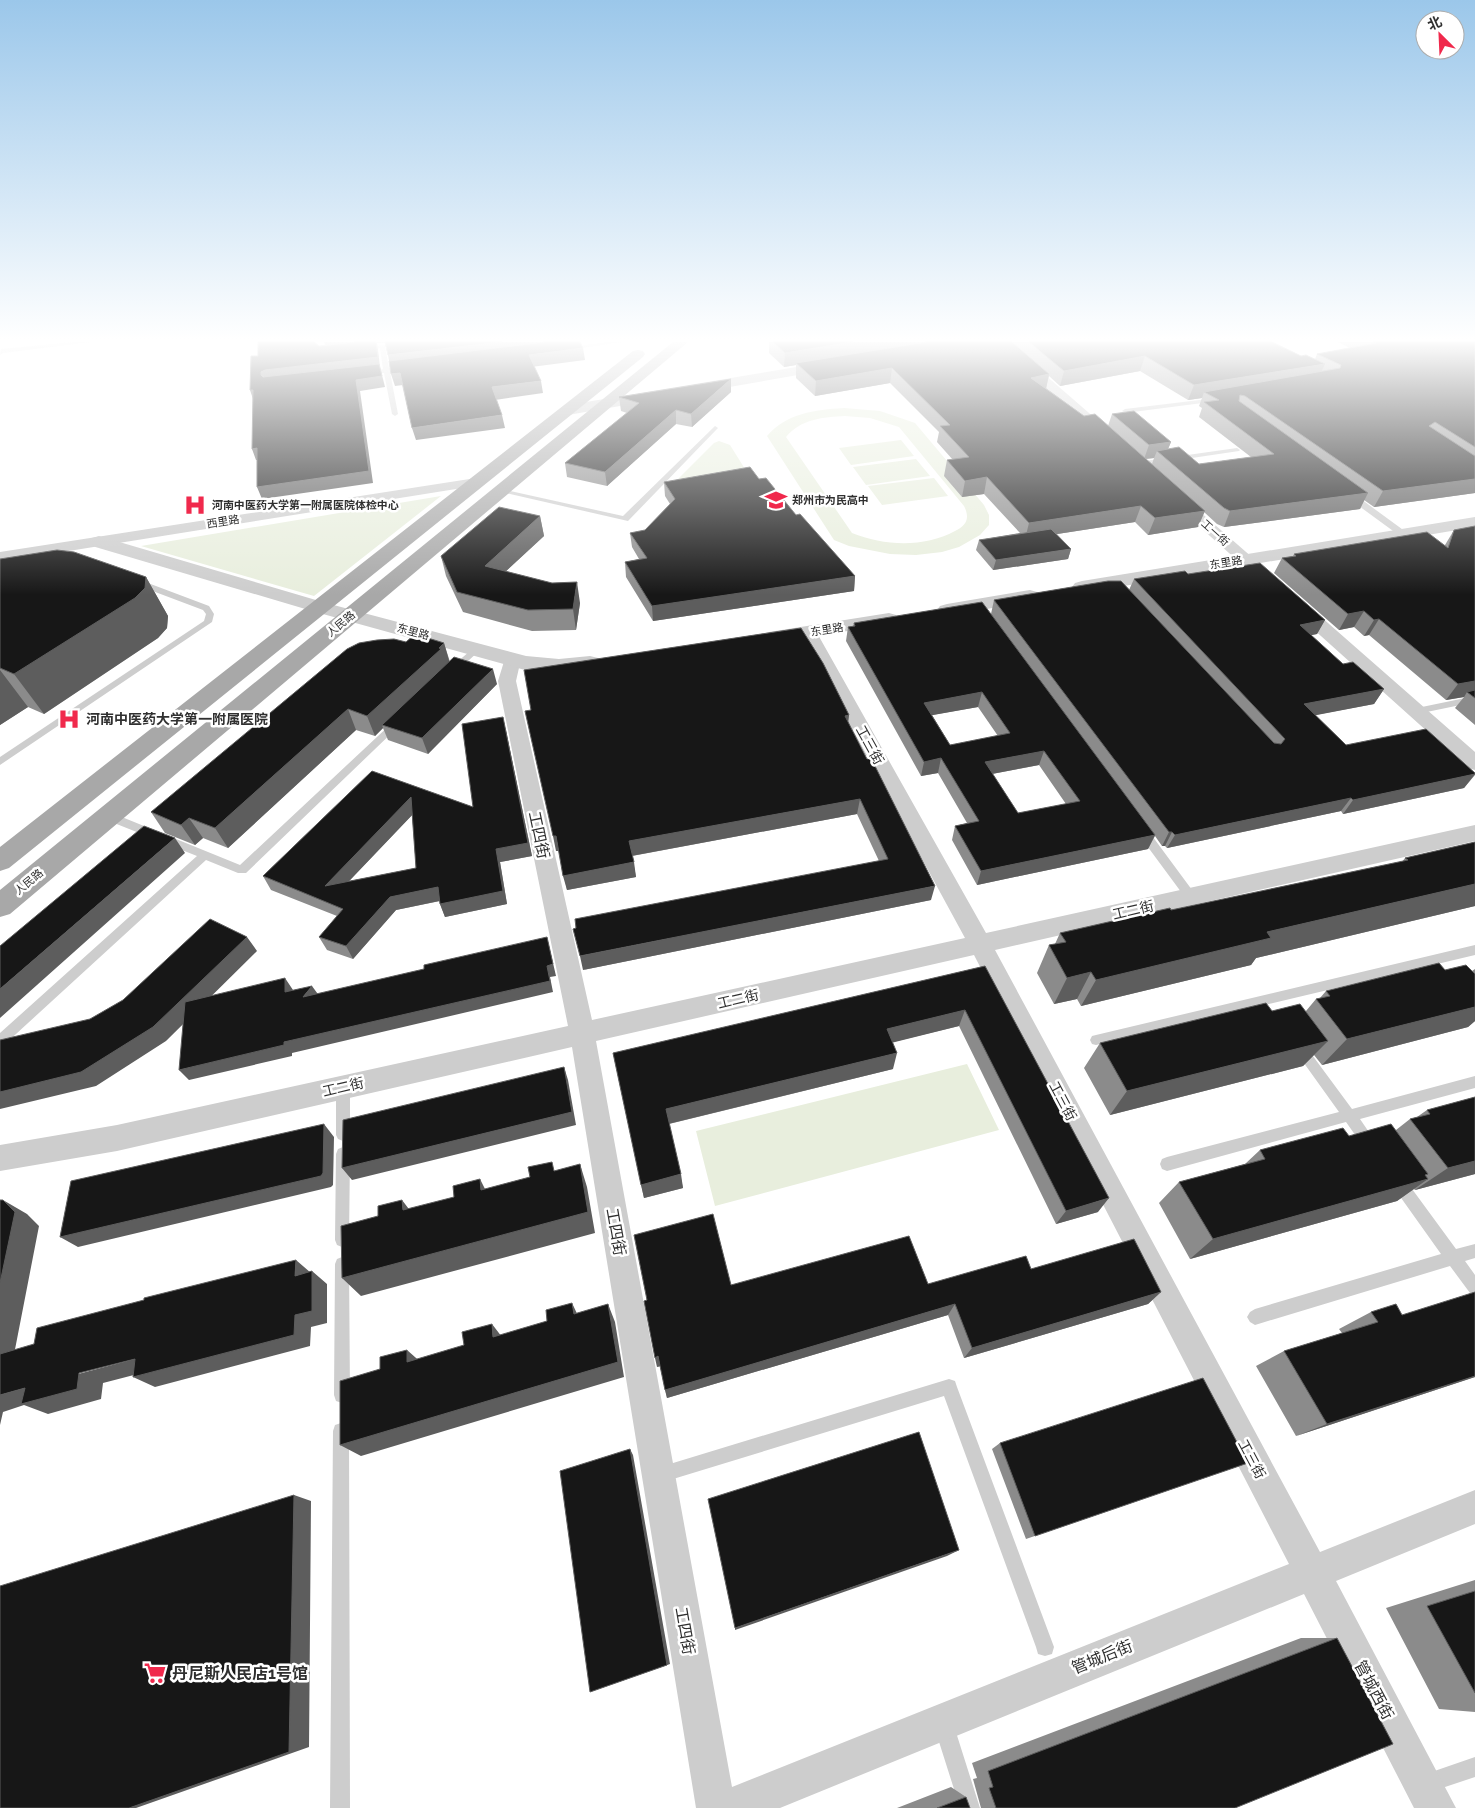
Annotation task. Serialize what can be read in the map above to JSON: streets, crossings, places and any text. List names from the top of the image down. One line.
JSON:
{"streets":{"main road":["人民路"],"street":["西里路","工一街","东里路","工三街","工四街","工二街","管城后街","管城西街"]},"crossings":[["西里路","东里路"],["西里路","人民路"],["工一街","东里路"],["东里路","人民路"],["东里路","工三街"],["东里路","工四街"],["工三街","工二街"],["工三街","管城后街"],["工三街","管城西街"],["工四街","工二街"],["管城后街","管城西街"]],"places":{"school or university":["郑州市为民高中"],"hospital":["河南中医药大学第一附属医院体检中心","河南中医药大学第一附属医院"],"supermarket":["丹尼斯人民店1号馆"]},"north":"top left"}
